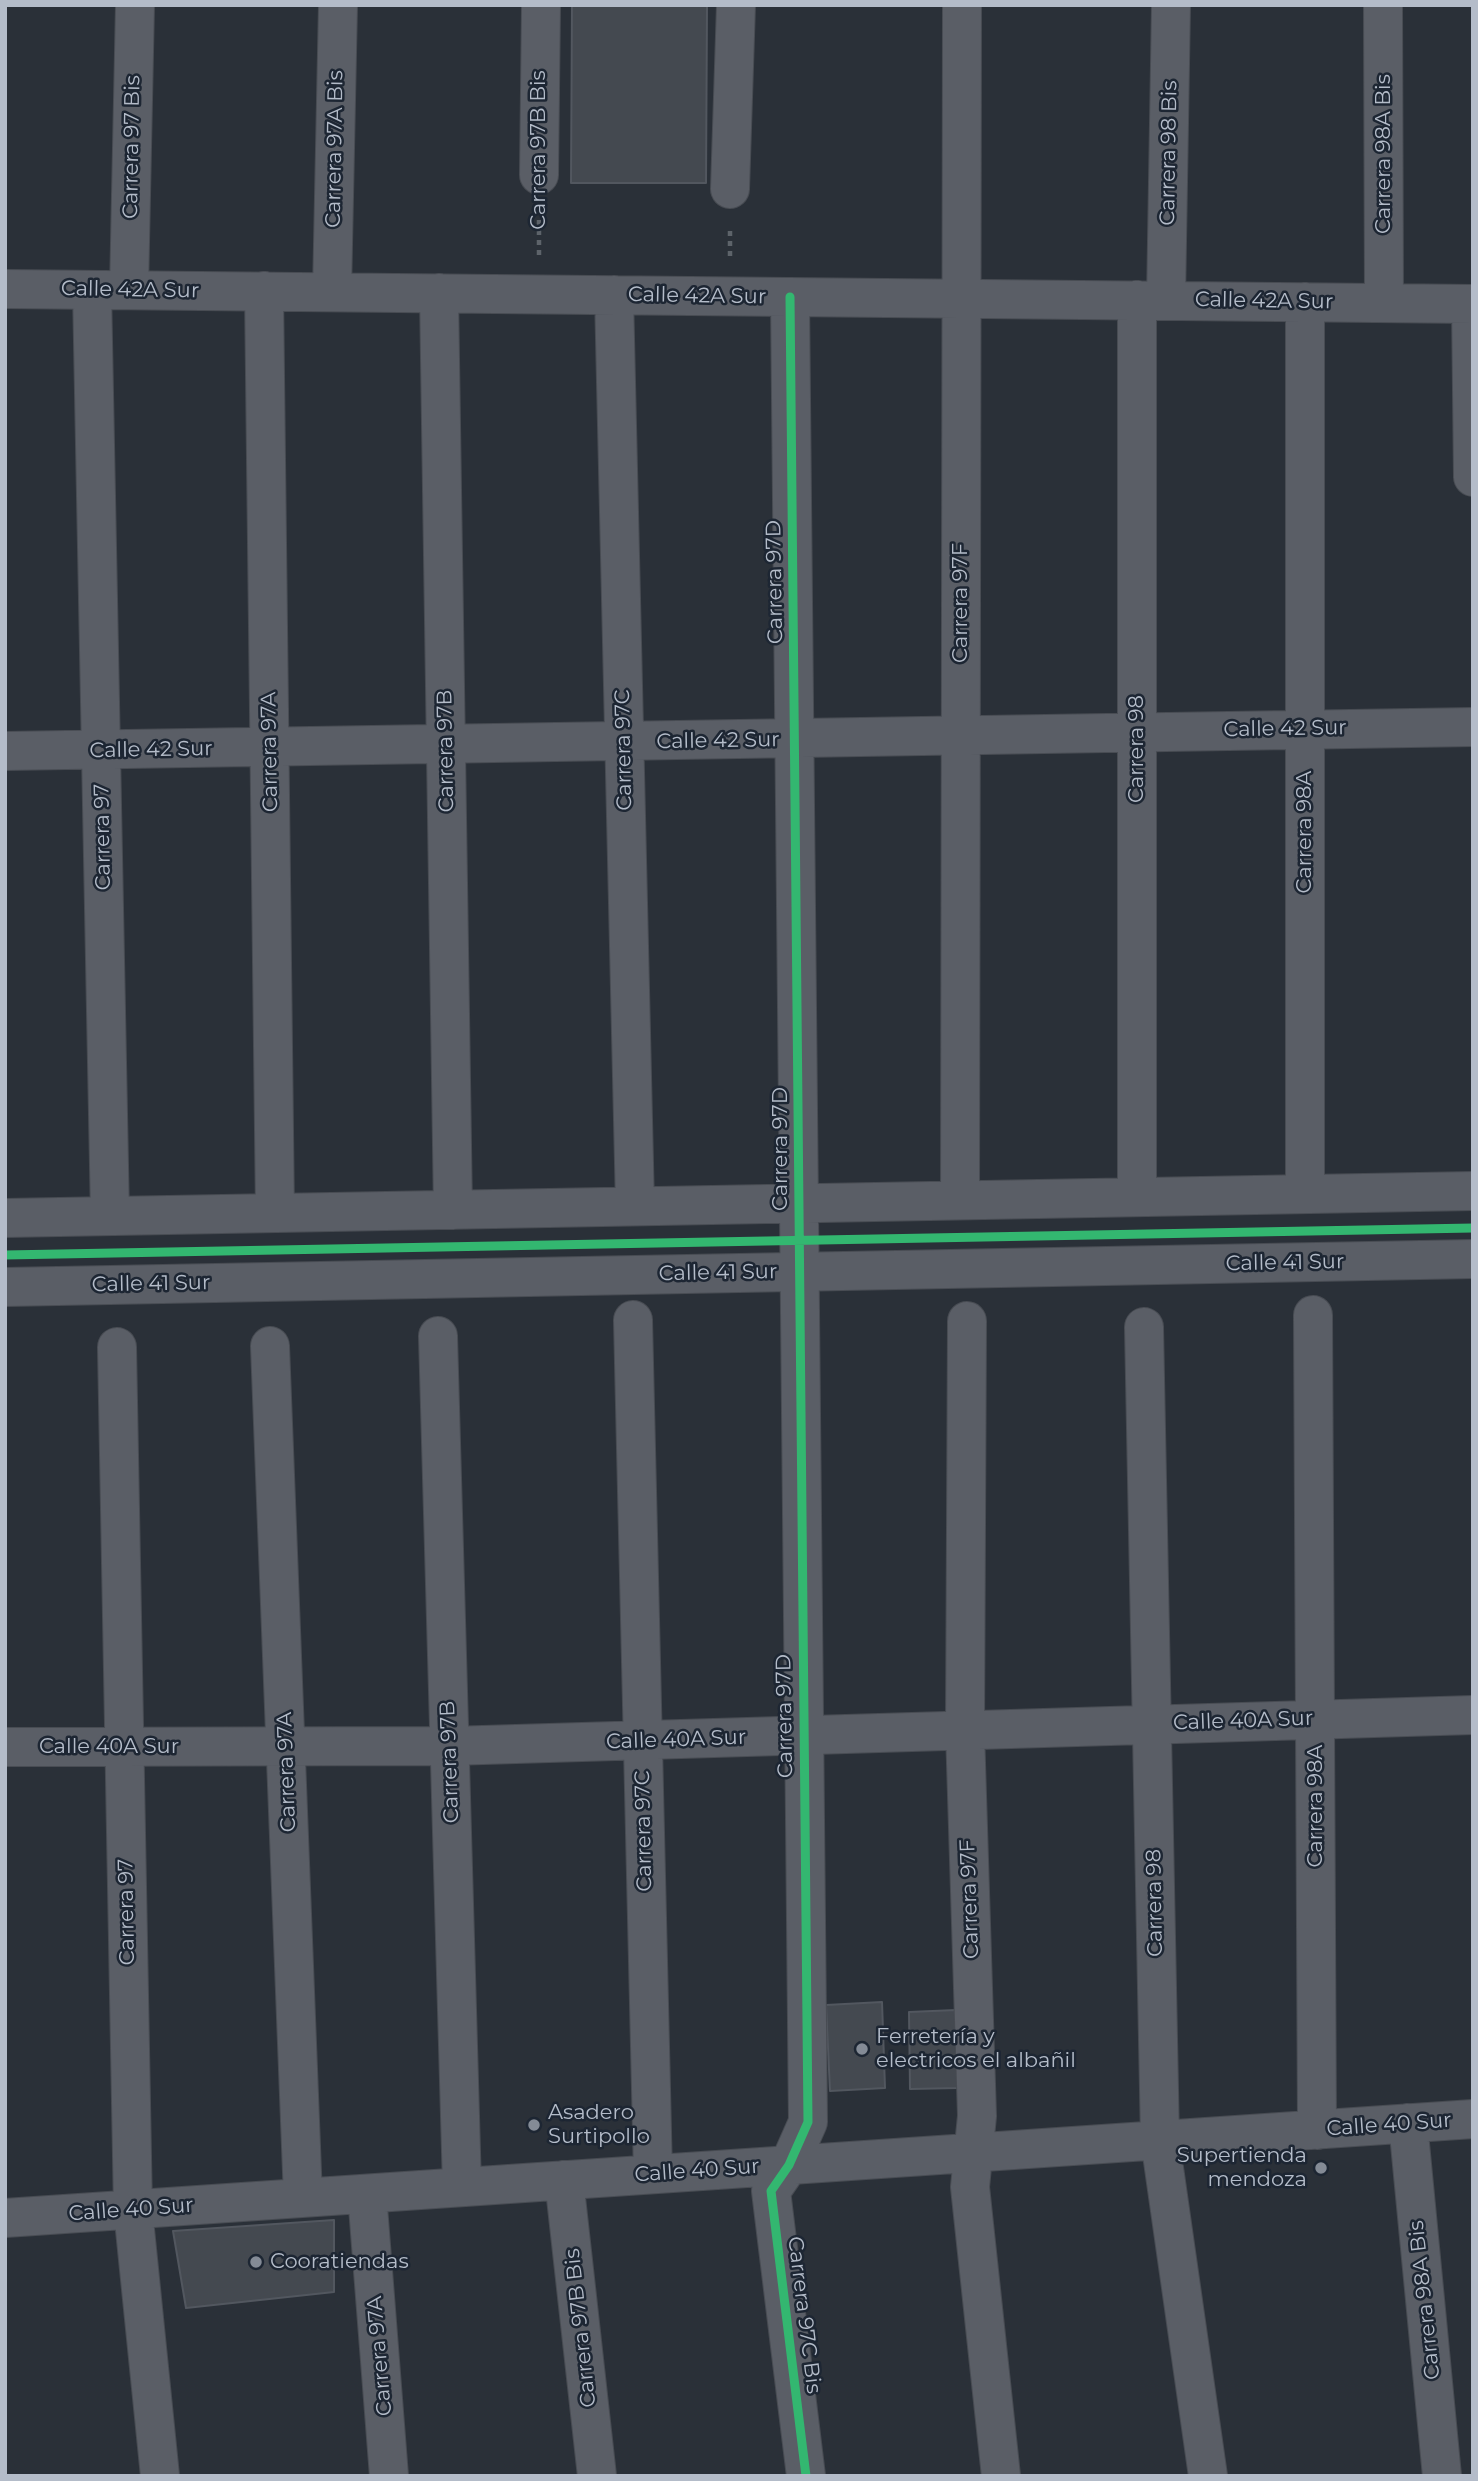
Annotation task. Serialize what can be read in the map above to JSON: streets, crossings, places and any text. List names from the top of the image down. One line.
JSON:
{"streets":{"street":["Carrera 97 Bis","Carrera 97A Bis","Carrera 97B Bis","Carrera 98 Bis","Carrera 98A Bis","Calle 42A Sur","Carrera 97D","Carrera 97F","Calle 42 Sur","Carrera 98","Carrera 97C","Carrera 97B","Carrera 97A","Carrera 98A","Carrera 97","Calle 41 Sur","Calle 40A Sur","Calle 40 Sur","Carrera 97C Bis"]},"crossings":[["Carrera 97 Bis","Calle 42A Sur"],["Carrera 97 Bis","Carrera 97"],["Carrera 97A Bis","Calle 42A Sur"],["Carrera 97B Bis","Calle 42A Sur"],["Carrera 97B Bis","Calle 40 Sur"],["Carrera 98 Bis","Calle 42A Sur"],["Carrera 98 Bis","Carrera 98"],["Carrera 98A Bis","Calle 42A Sur"],["Carrera 98A Bis","Calle 40 Sur"],["Calle 42A Sur","Carrera 97D"],["Calle 42A Sur","Carrera 97F"],["Calle 42A Sur","Carrera 98"],["Calle 42A Sur","Carrera 97C"],["Calle 42A Sur","Carrera 97B"],["Calle 42A Sur","Carrera 97A"],["Calle 42A Sur","Carrera 98A"],["Calle 42A Sur","Carrera 97"],["Carrera 97D","Calle 42 Sur"],["Carrera 97D","Calle 41 Sur"],["Carrera 97D","Calle 40A Sur"],["Carrera 97D","Calle 40 Sur"],["Carrera 97D","Carrera 97C Bis"],["Carrera 97F","Calle 42 Sur"],["Carrera 97F","Calle 40A Sur"],["Carrera 97F","Calle 40 Sur"],["Calle 42 Sur","Carrera 98"],["Calle 42 Sur","Carrera 97C"],["Calle 42 Sur","Carrera 97B"],["Calle 42 Sur","Carrera 97A"],["Calle 42 Sur","Carrera 98A"],["Calle 42 Sur","Carrera 97"],["Carrera 98","Calle 40A Sur"],["Carrera 98","Calle 40 Sur"],["Carrera 97C","Calle 40A Sur"],["Carrera 97C","Calle 40 Sur"],["Carrera 97B","Calle 40A Sur"],["Carrera 97B","Calle 40 Sur"],["Carrera 97A","Calle 40A Sur"],["Carrera 97A","Calle 40 Sur"],["Carrera 98A","Calle 40A Sur"],["Carrera 98A","Calle 40 Sur"],["Carrera 97","Calle 40A Sur"],["Carrera 97","Calle 40 Sur"],["Calle 40 Sur","Carrera 97C Bis"]],"places":["Ferretería y electricos el albañil","Asadero Surtipollo","Supertienda mendoza","Cooratiendas"]}
